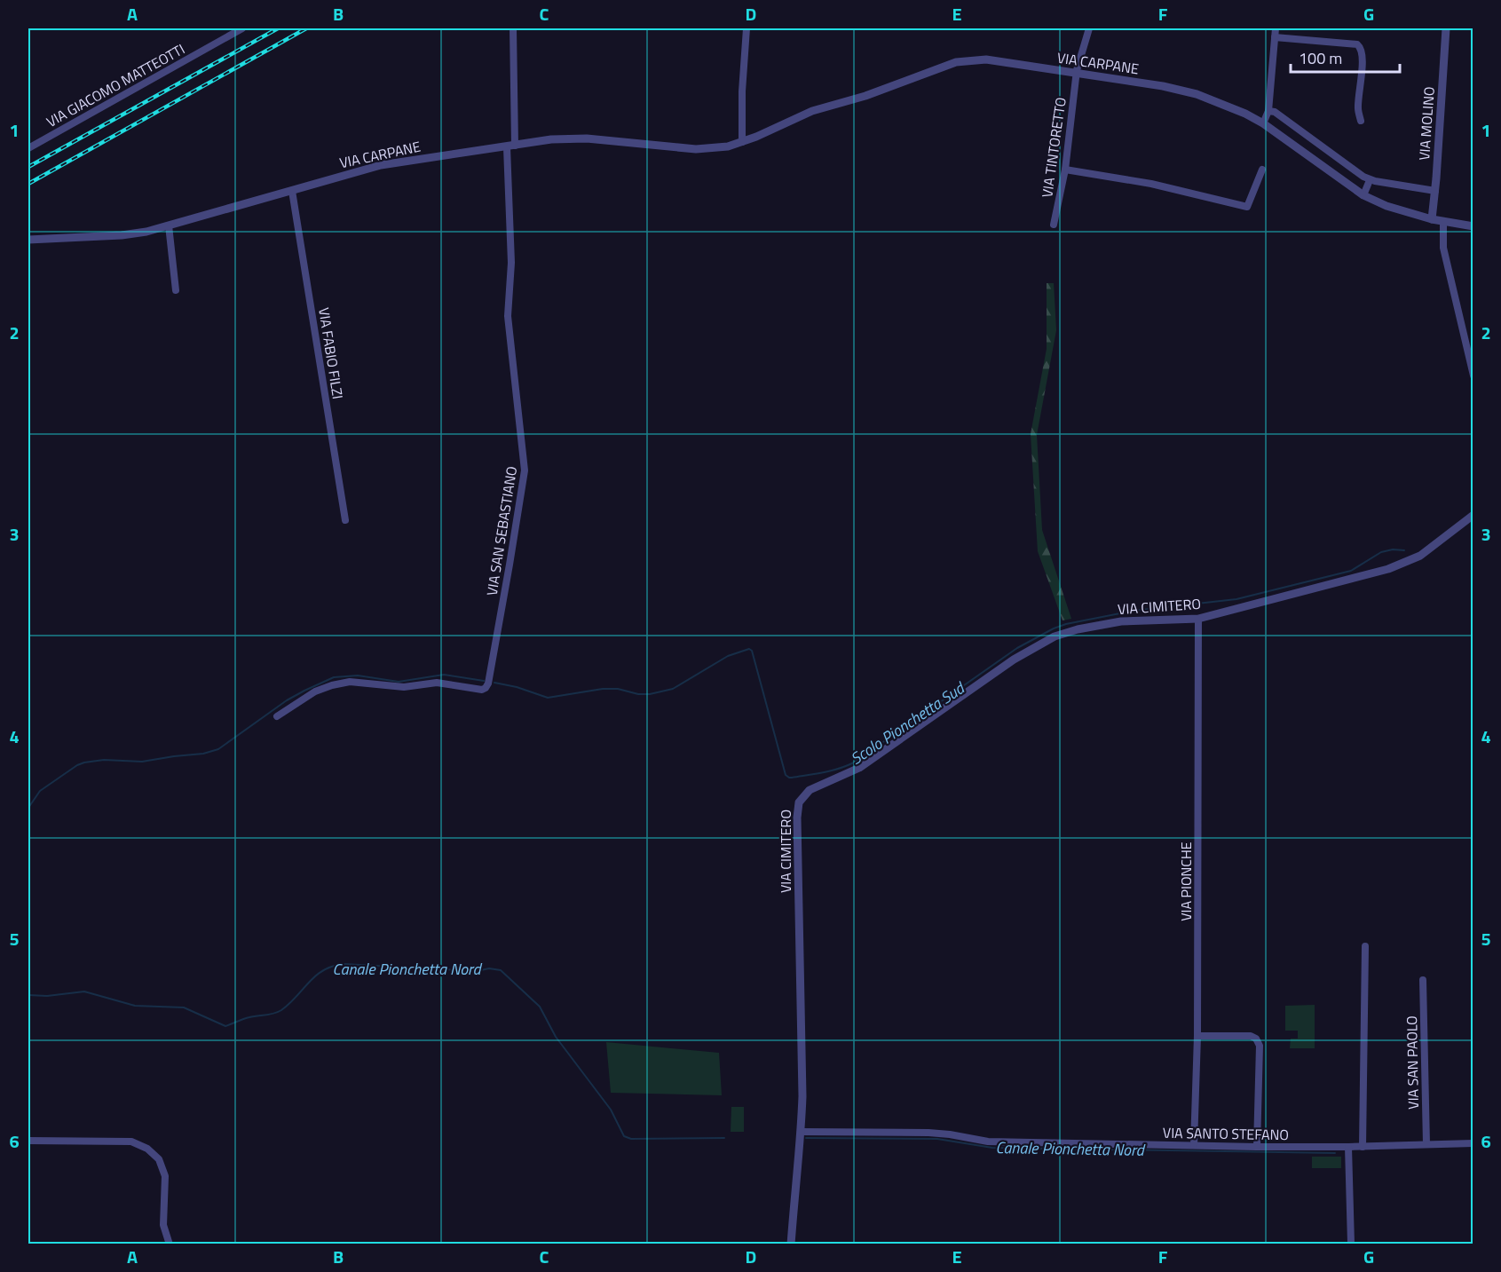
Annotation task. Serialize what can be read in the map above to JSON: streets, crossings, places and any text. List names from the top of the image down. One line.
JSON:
{"streets":{"street":["VIA CARPANE","VIA GIACOMO MATTEOTTI","VIA MOLINO","VIA TINTORETTO","VIA FABIO FILZI","VIA SAN SEBASTIANO","VIA CIMITERO","VIA PIONCHE","VIA SAN PAOLO","VIA SANTO STEFANO"]},"crossings":[["VIA CARPANE","VIA MOLINO"],["VIA CARPANE","VIA TINTORETTO"],["VIA CARPANE","VIA FABIO FILZI"],["VIA CARPANE","VIA SAN SEBASTIANO"],["VIA CIMITERO","VIA PIONCHE"],["VIA CIMITERO","VIA SANTO STEFANO"],["VIA PIONCHE","VIA SANTO STEFANO"],["VIA SAN PAOLO","VIA SANTO STEFANO"]],"water":["Scolo Pionchetta Sud","Canale Pionchetta Nord"],"scale_bar":"100 m","grid":{"columns":["A","B","C","D","E","F","G"],"rows":["1","2","3","4","5","6"]}}
